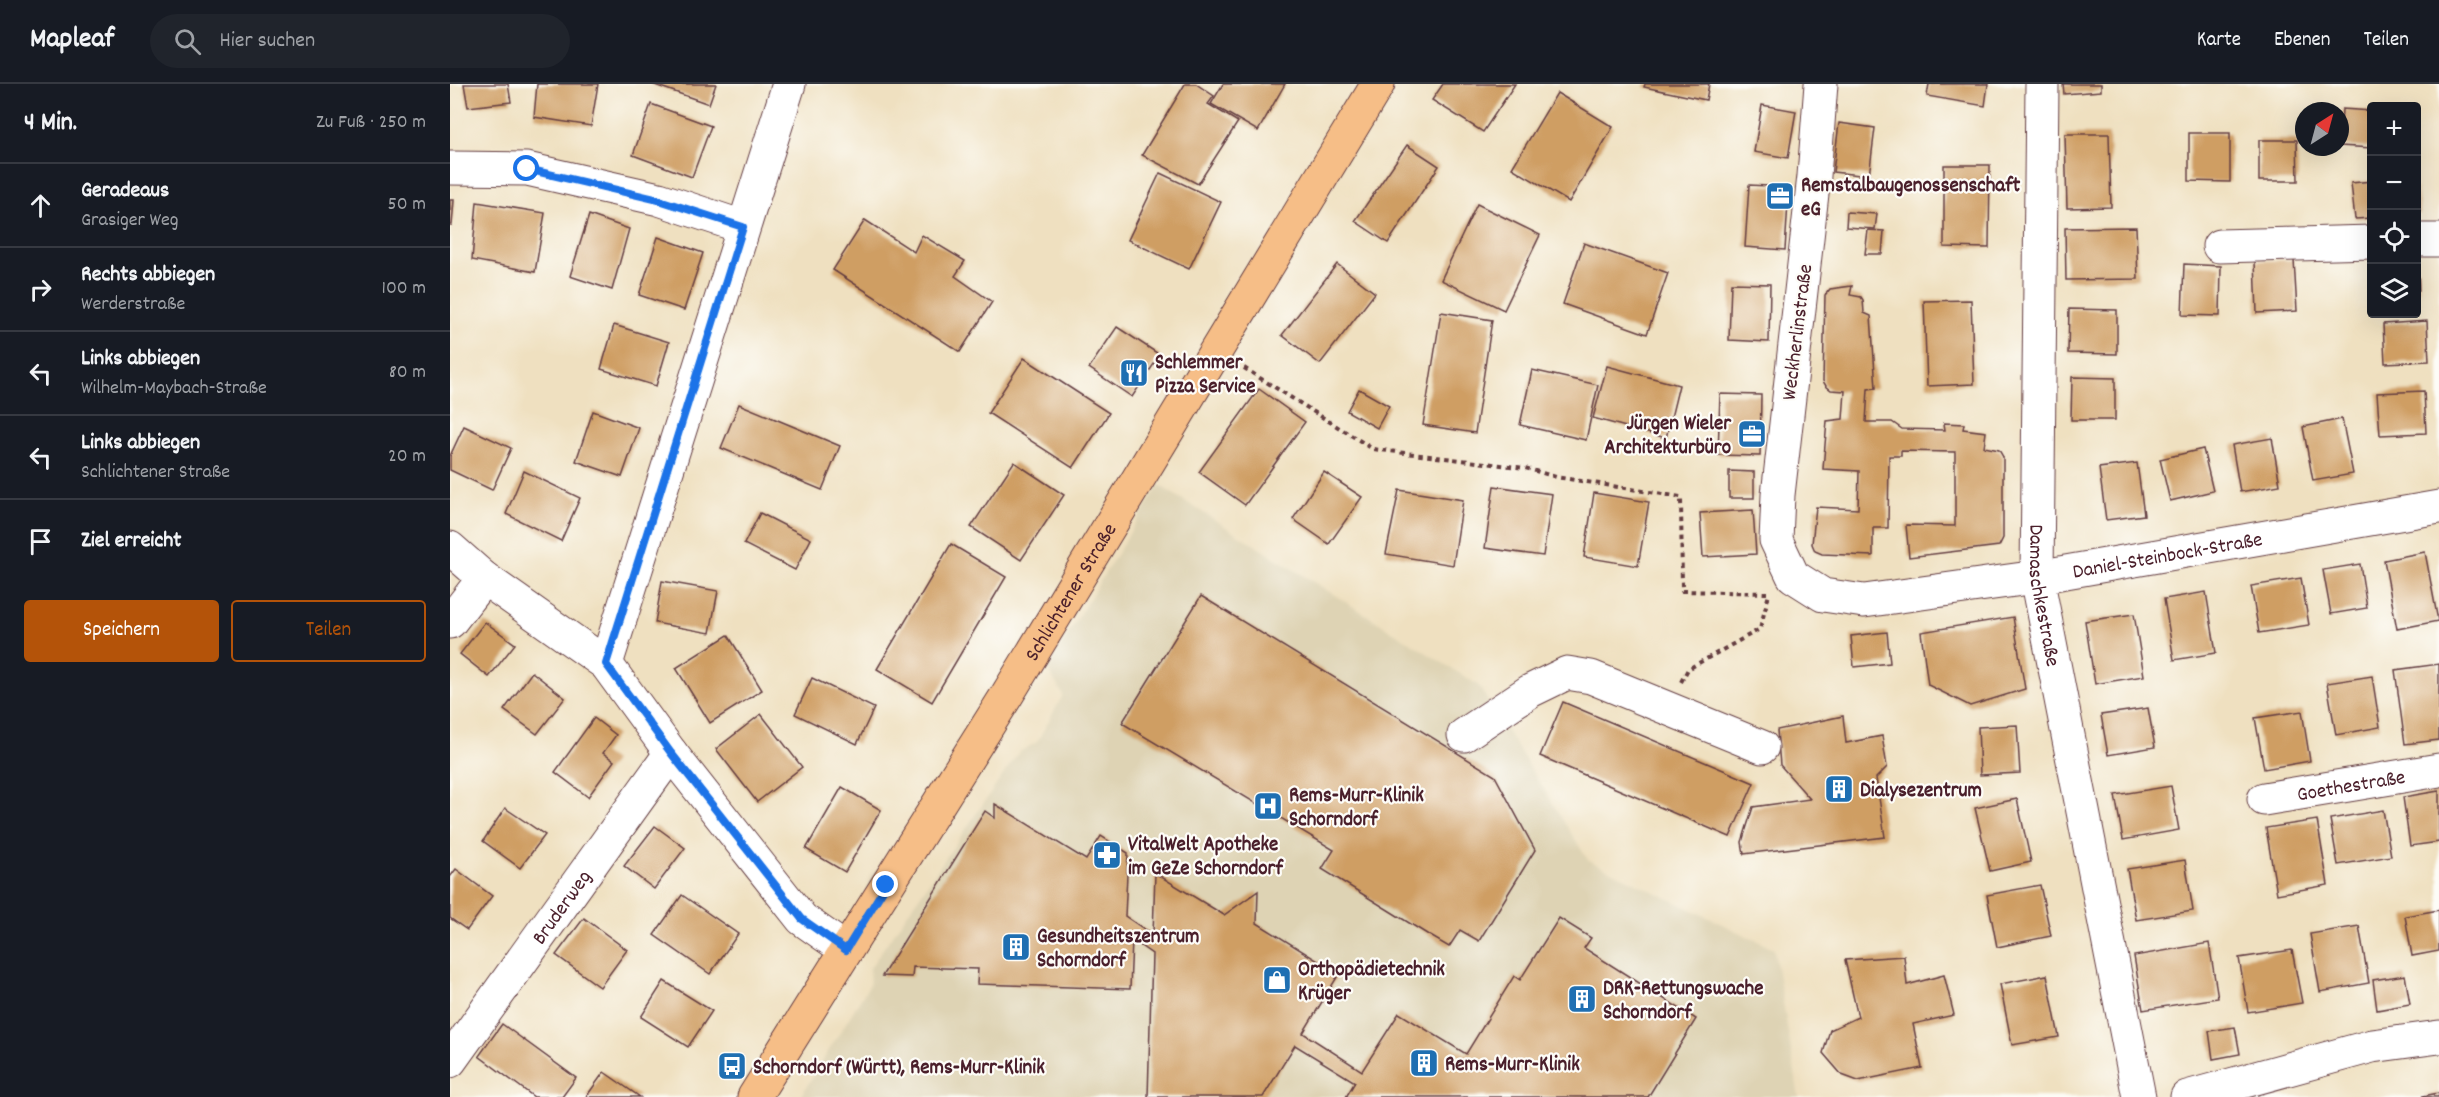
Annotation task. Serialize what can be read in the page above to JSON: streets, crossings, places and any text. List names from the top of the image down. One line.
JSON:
{"streets":{"main road":["Schlichtener Straße"],"street":["Weckherlinstraße","Daniel-Steinbock-Straße","Damaschkestraße","Goethestraße","Bruderweg"]},"crossings":[["Weckherlinstraße","Daniel-Steinbock-Straße"],["Daniel-Steinbock-Straße","Damaschkestraße"]],"places":{"office":["Remstalbaugenossenschaft eG","Jürgen Wieler Architekturbüro"],"restaurant":["Schlemmer Pizza Service"],"building":["Dialysezentrum","Gesundheitszentrum Schorndorf","DRK-Rettungswache Schorndorf","Rems-Murr-Klinik"],"hospital":["Rems-Murr-Klinik Schorndorf"],"pharmacy":["VitalWelt Apotheke im GeZe Schorndorf"],"shop":["Orthopädietechnik Krüger"],"bus stop":["Schorndorf (Württ), Rems-Murr-Klinik"]},"north":"top right","page":{"header":"Mapleaf","search":"Hier suchen","nav":["Karte","Ebenen","Teilen"],"heading":["4 Min.","Zu Fuß · 250 m"],"map_buttons":["+","−"],"list":[["Geradeaus","Grasiger Weg","50 m"],["Rechts abbiegen","Werderstraße","100 m"],["Links abbiegen","Wilhelm-Maybach-Straße","80 m"],["Links abbiegen","Schlichtener Straße","20 m"],"Ziel erreicht"],"buttons":["Speichern","Teilen"]}}
